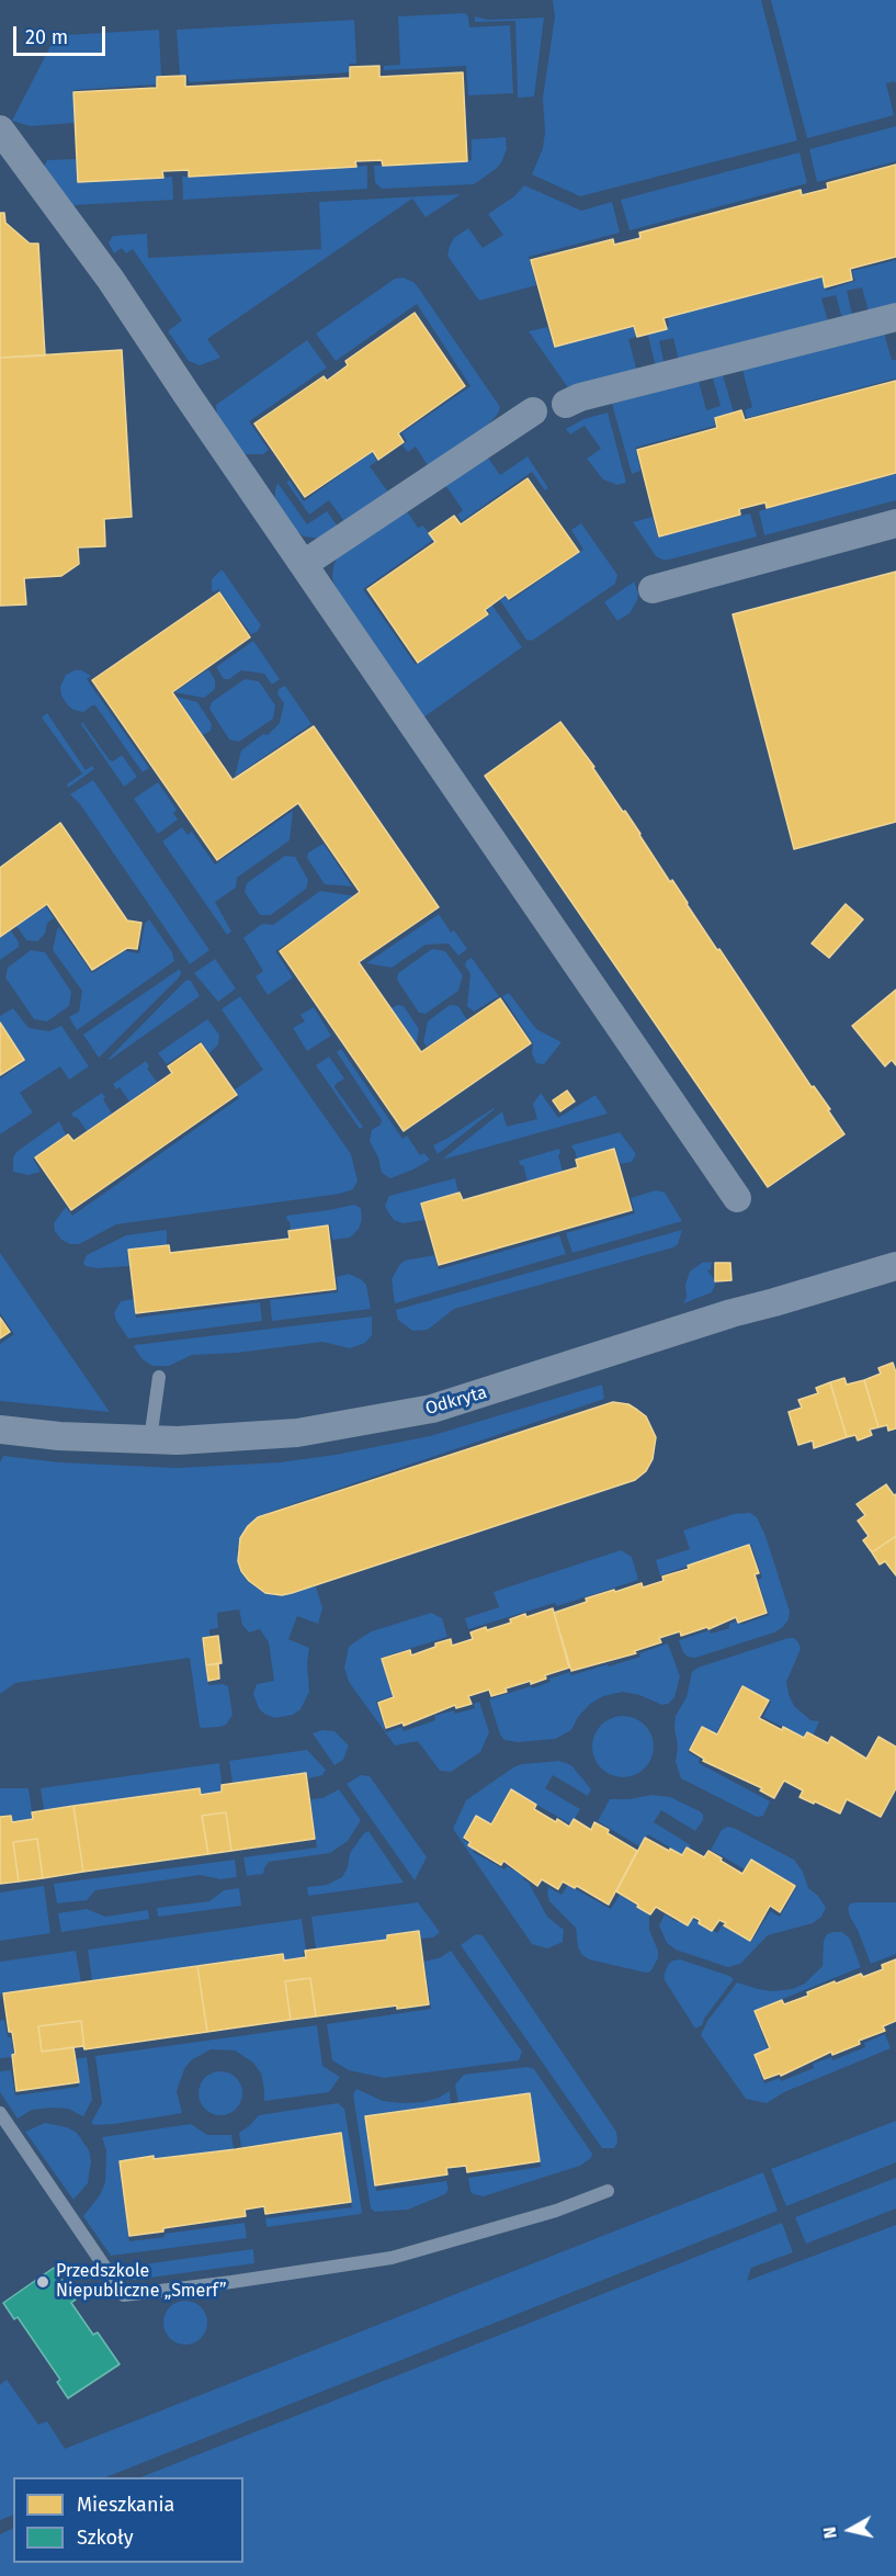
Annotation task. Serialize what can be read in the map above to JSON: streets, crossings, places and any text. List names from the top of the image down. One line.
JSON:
{"streets":{"street":["Odkryta"]},"places":["Przedszkole Niepubliczne „Smerf”"],"legend":["Mieszkania","Szkoły"],"scale_bar":"20 m","north":"left"}
